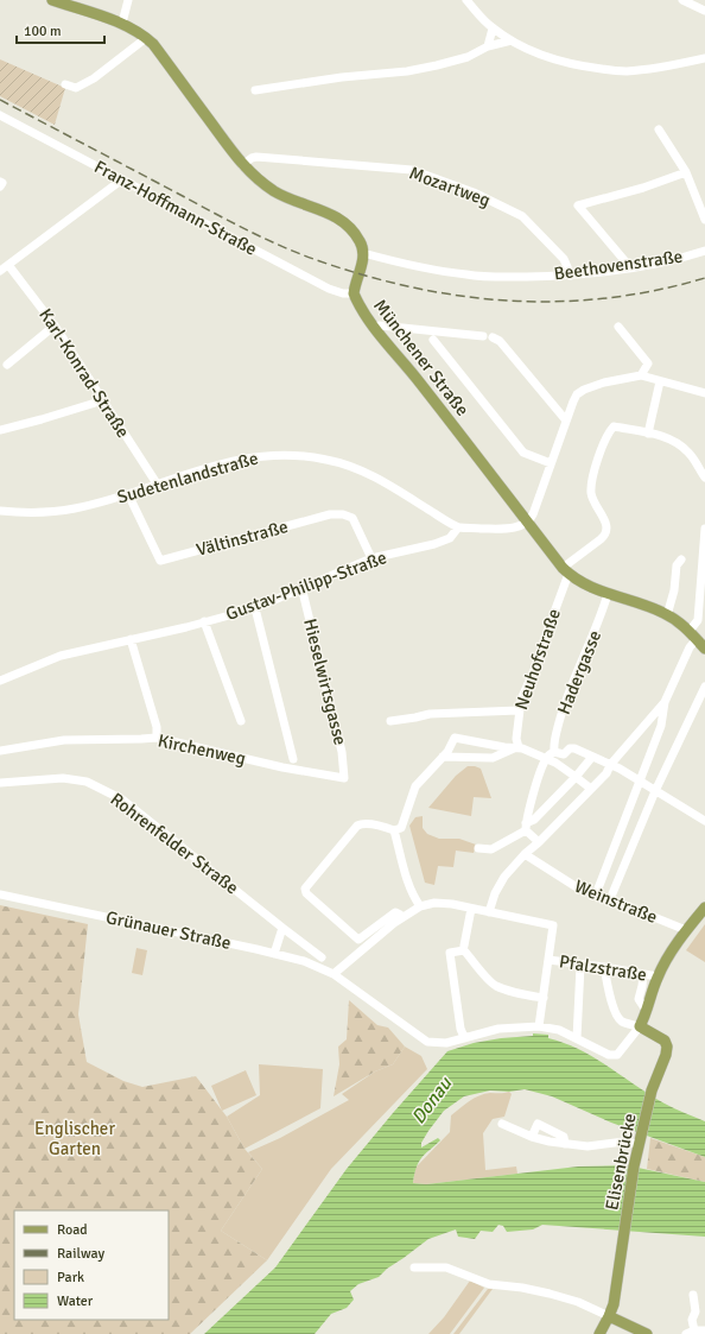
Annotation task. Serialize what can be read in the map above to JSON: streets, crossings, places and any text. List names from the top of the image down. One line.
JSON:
{"streets":{"main road":["Münchener Straße","Elisenbrücke"],"street":["Mozartweg","Franz-Hoffmann-Straße","Beethovenstraße","Karl-Konrad-Straße","Sudetenlandstraße","Vältinstraße","Gustav-Philipp-Straße","Neuhofstraße","Hadergasse","Hieselwirtsgasse","Kirchenweg","Rohrenfelder Straße","Weinstraße","Grünauer Straße","Pfalzstraße"]},"crossings":[["Mozartweg","Beethovenstraße"],["Franz-Hoffmann-Straße","Münchener Straße"],["Beethovenstraße","Münchener Straße"],["Münchener Straße","Sudetenlandstraße"],["Münchener Straße","Neuhofstraße"],["Münchener Straße","Hadergasse"],["Karl-Konrad-Straße","Sudetenlandstraße"],["Sudetenlandstraße","Vältinstraße"],["Sudetenlandstraße","Gustav-Philipp-Straße"],["Vältinstraße","Gustav-Philipp-Straße"],["Gustav-Philipp-Straße","Hieselwirtsgasse"],["Hieselwirtsgasse","Kirchenweg"],["Grünauer Straße","Elisenbrücke"]],"water":["Donau"],"parks":["Englischer Garten"],"legend":["Road","Railway","Park","Water"],"scale_bar":"100 m"}
